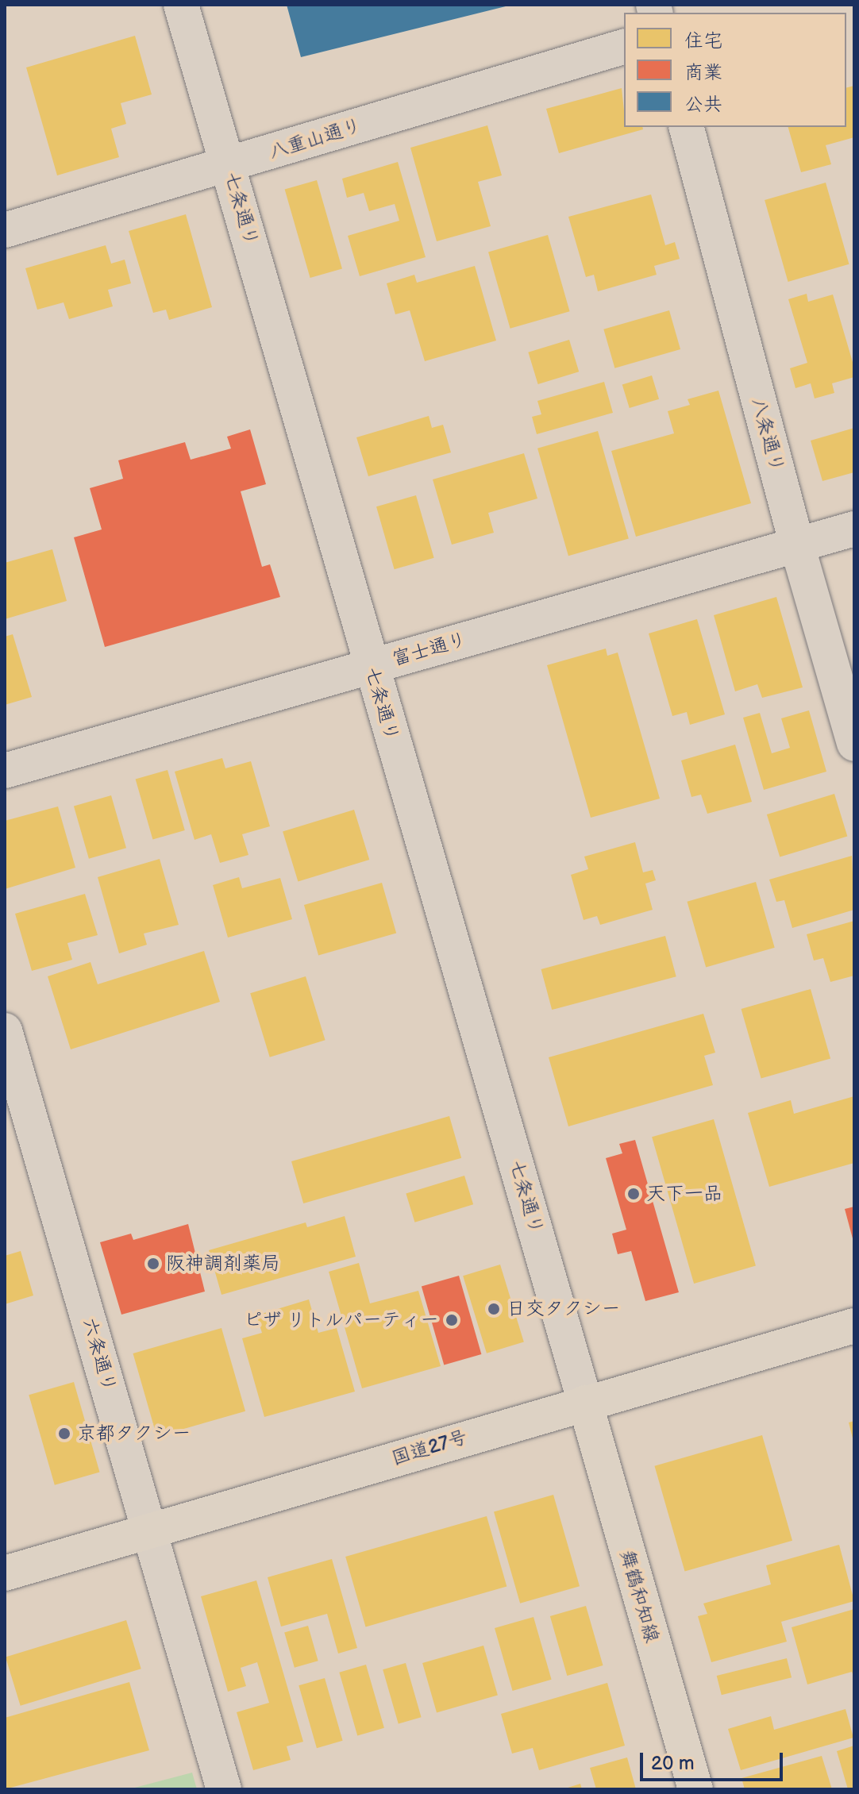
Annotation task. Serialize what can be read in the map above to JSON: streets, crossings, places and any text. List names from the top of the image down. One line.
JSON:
{"streets":{"main road":["国道27号","舞鶴和知線"],"street":["八重山通り","七条通り","八条通り","富士通り","六条通り"]},"crossings":[["八重山通り","七条通り"],["七条通り","富士通り"],["七条通り","国道27号"],["七条通り","舞鶴和知線"],["八条通り","富士通り"],["六条通り","国道27号"],["国道27号","舞鶴和知線"]],"places":["天下一品","阪神調剤薬局","日交タクシー","ピザ リトルパーティー","京都タクシー"],"legend":["住宅","商業","公共"],"scale_bar":"20 m"}
